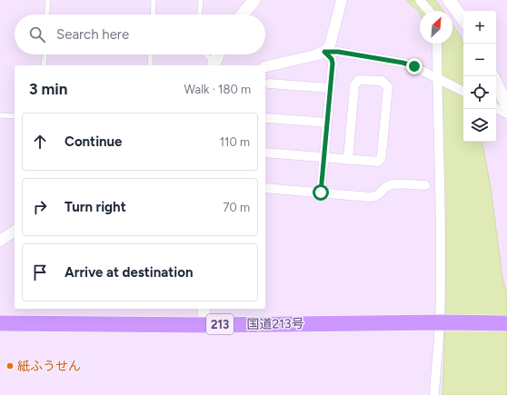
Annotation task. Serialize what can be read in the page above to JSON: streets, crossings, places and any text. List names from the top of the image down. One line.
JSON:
{"streets":{"highway":["213","国道213号"]},"places":["紙ふうせん"],"north":"top right","page":{"map_buttons":["+","−"],"search":"Search here","heading":["3 min","Walk · 180 m"],"list":[["Continue","110 m"],["Turn right","70 m"],"Arrive at destination"]}}
